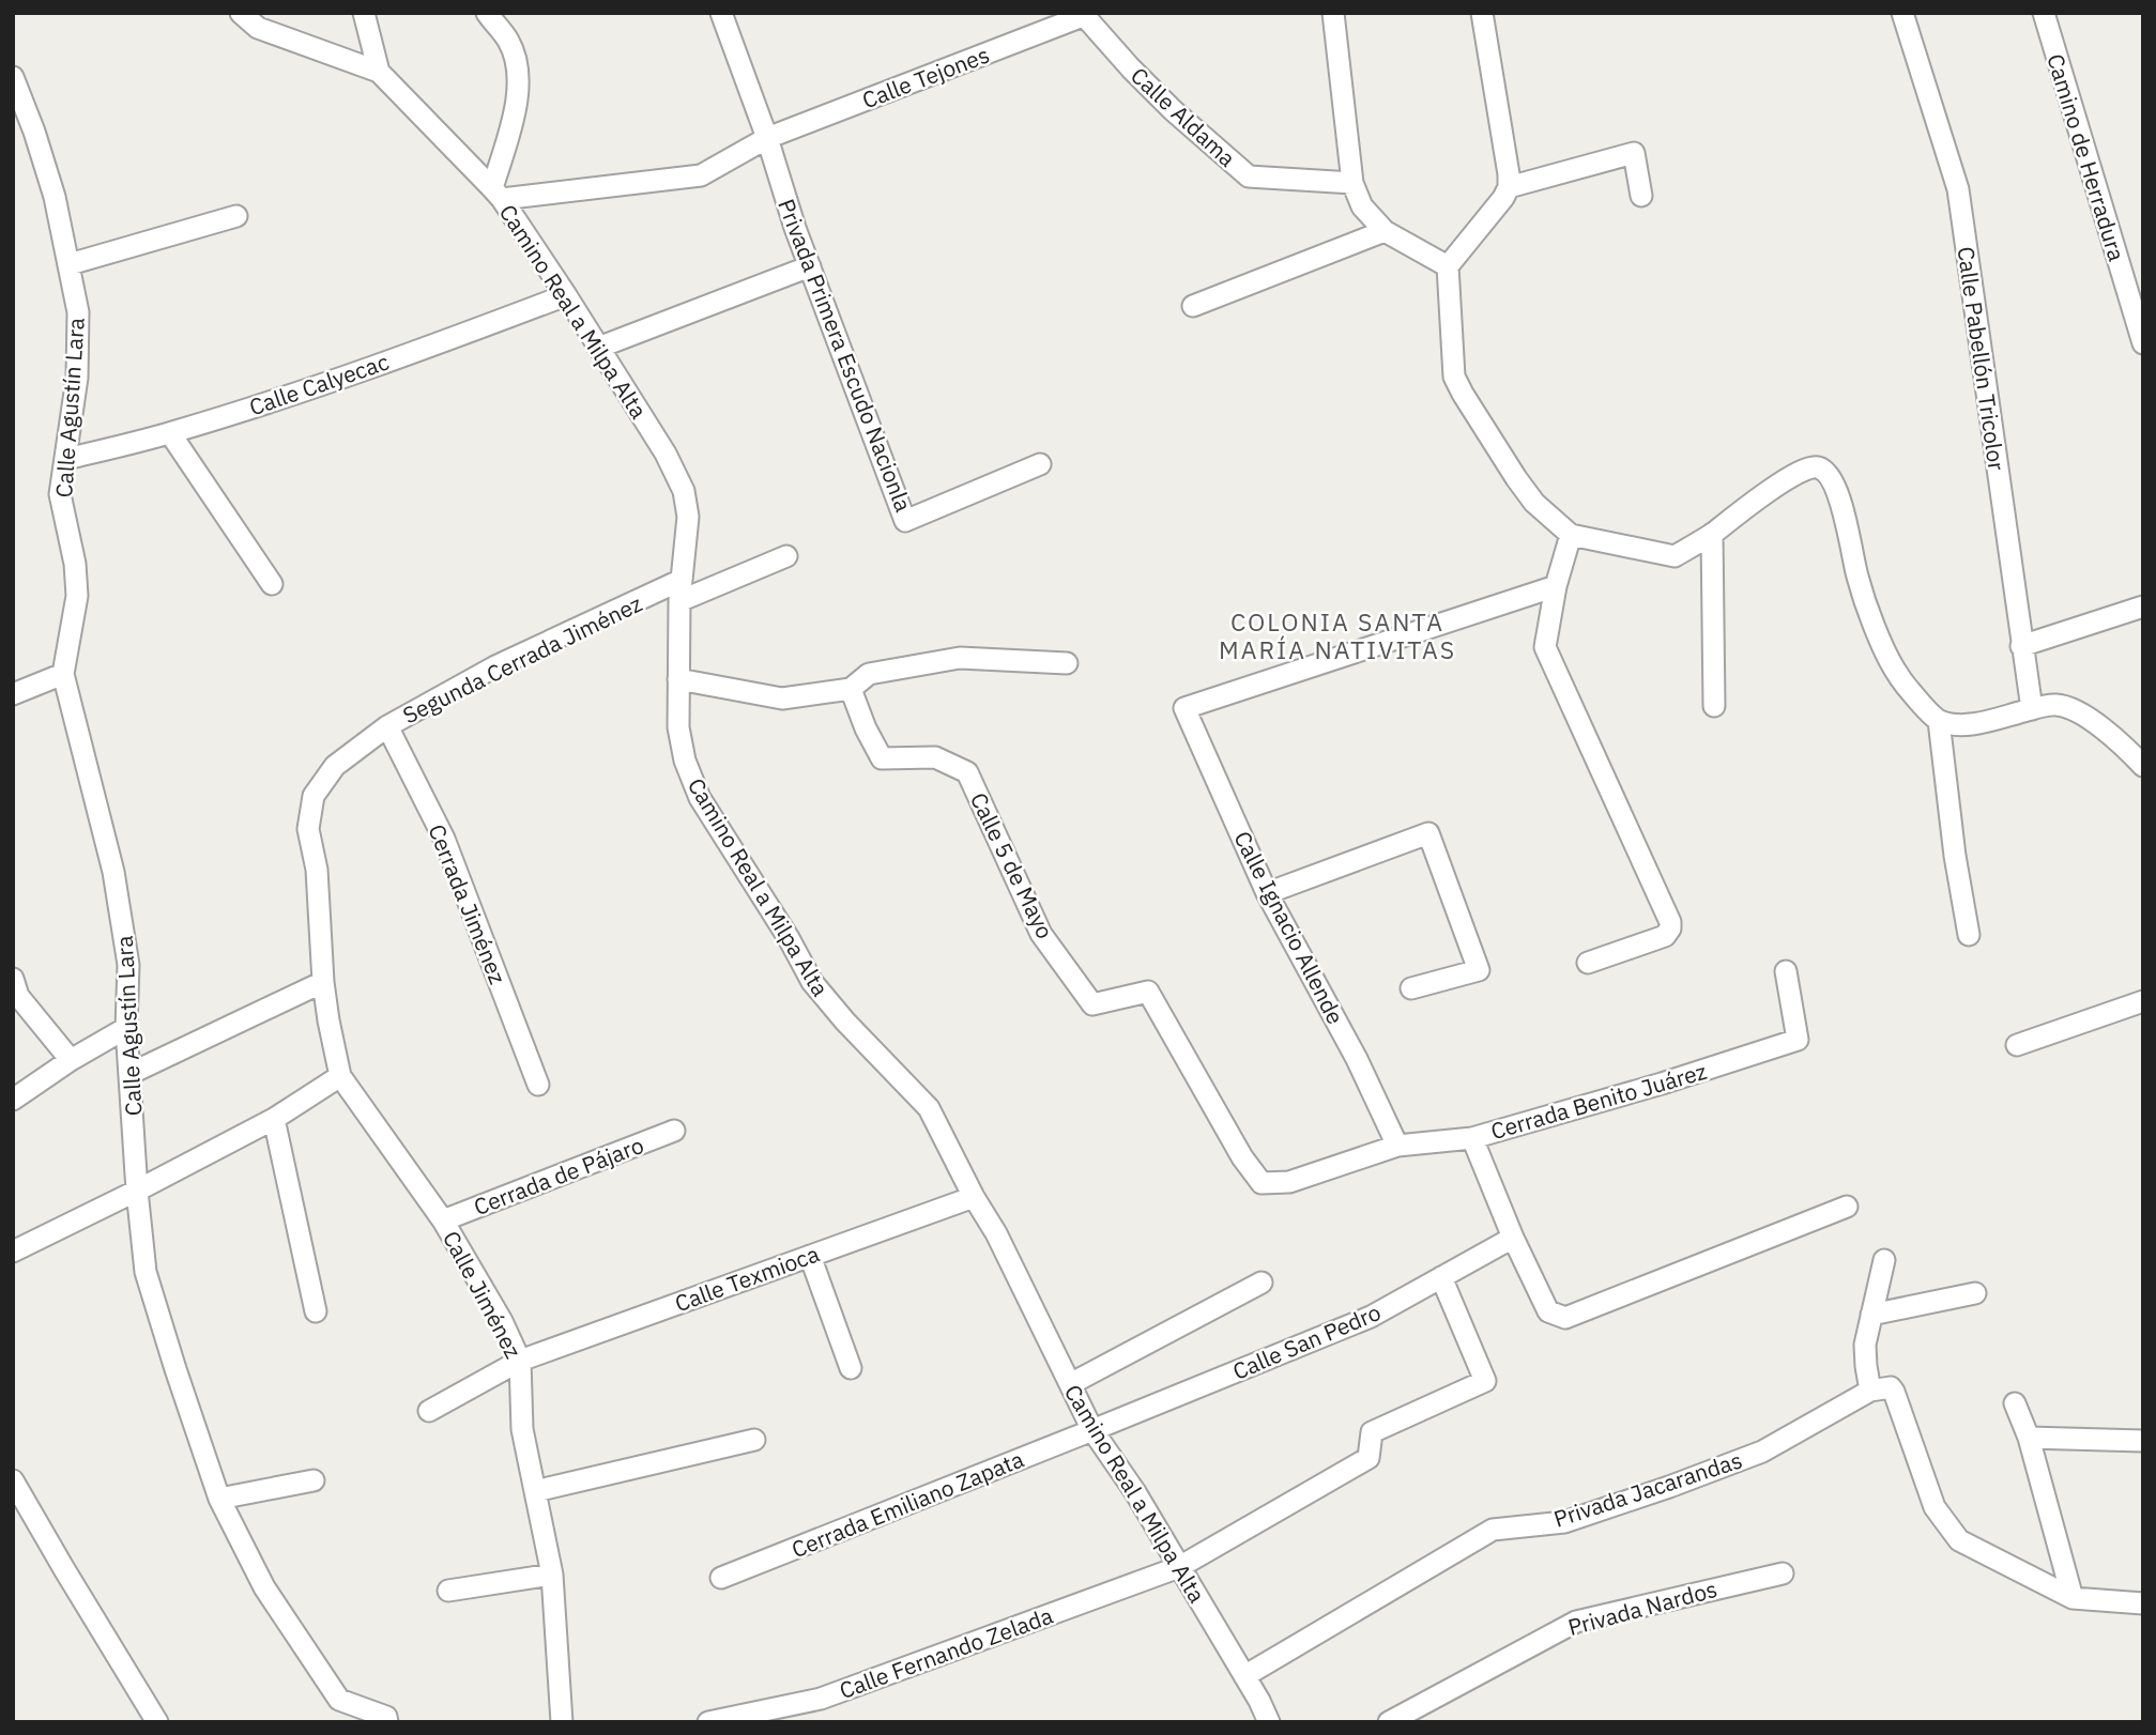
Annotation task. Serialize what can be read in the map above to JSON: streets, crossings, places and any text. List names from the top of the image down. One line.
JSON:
{"streets":{"street":["Calle Tejones","Calle Aldama","Camino de Herradura","Camino Real a Milpa Alta","Privada Primera Escudo Nacionla","Calle Pabellón Tricolor","Calle Calyecac","Calle Agustín Lara","Segunda Cerrada Jiménez","Calle 5 de Mayo","Cerrada Jiménez","Calle Ignacio Allende","Cerrada Benito Juárez","Cerrada de Pájaro","Calle Texmioca","Calle Jiménez","Calle San Pedro","Privada Jacarandas","Cerrada Emiliano Zapata","Privada Nardos","Calle Fernando Zelada"]},"crossings":[["Calle Tejones","Calle Aldama"],["Calle Tejones","Camino Real a Milpa Alta"],["Calle Tejones","Privada Primera Escudo Nacionla"],["Camino Real a Milpa Alta","Calle Calyecac"],["Camino Real a Milpa Alta","Segunda Cerrada Jiménez"],["Camino Real a Milpa Alta","Calle Texmioca"],["Camino Real a Milpa Alta","Calle San Pedro"],["Camino Real a Milpa Alta","Privada Jacarandas"],["Camino Real a Milpa Alta","Cerrada Emiliano Zapata"],["Camino Real a Milpa Alta","Calle Fernando Zelada"],["Calle Calyecac","Calle Agustín Lara"],["Segunda Cerrada Jiménez","Cerrada Jiménez"],["Segunda Cerrada Jiménez","Calle Jiménez"],["Calle 5 de Mayo","Calle Ignacio Allende"],["Calle 5 de Mayo","Cerrada Benito Juárez"],["Calle Ignacio Allende","Cerrada Benito Juárez"],["Cerrada de Pájaro","Calle Jiménez"],["Calle Texmioca","Calle Jiménez"],["Calle San Pedro","Cerrada Emiliano Zapata"],["Calle San Pedro","Calle Fernando Zelada"]],"districts":["COLONIA SANTA MARÍA NATIVITAS"]}
